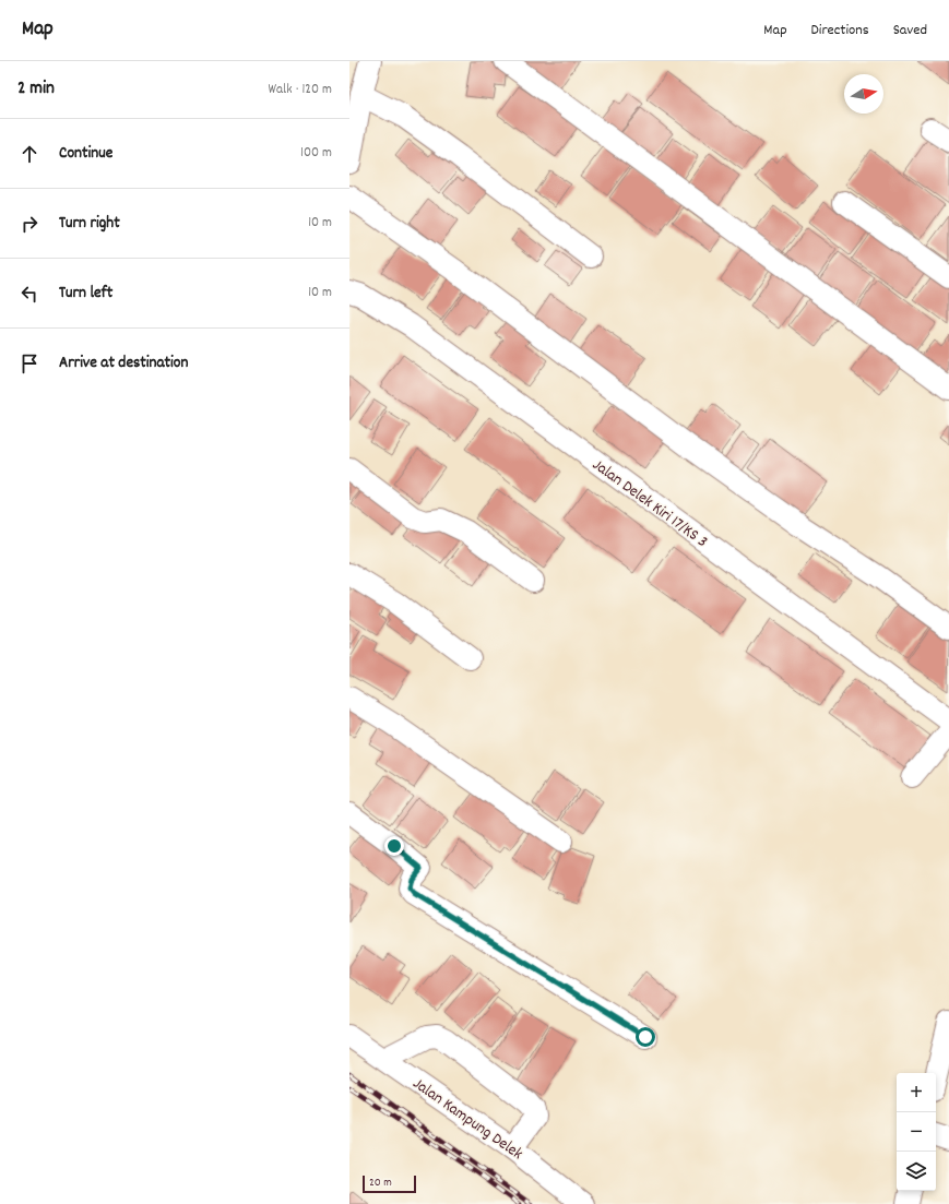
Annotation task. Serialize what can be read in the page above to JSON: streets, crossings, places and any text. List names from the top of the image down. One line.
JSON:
{"streets":{"street":["Jalan Delek Kiri 17/KS 3","Jalan Kampung Delek"]},"scale_bar":"20 m","north":"right","page":{"header":"Map","nav":["Map","Directions","Saved"],"heading":["2 min","Walk · 120 m"],"list":[["Continue","100 m"],["Turn right","10 m"],["Turn left","10 m"],"Arrive at destination"],"map_buttons":["+","−"],"scale":"20 m"}}
